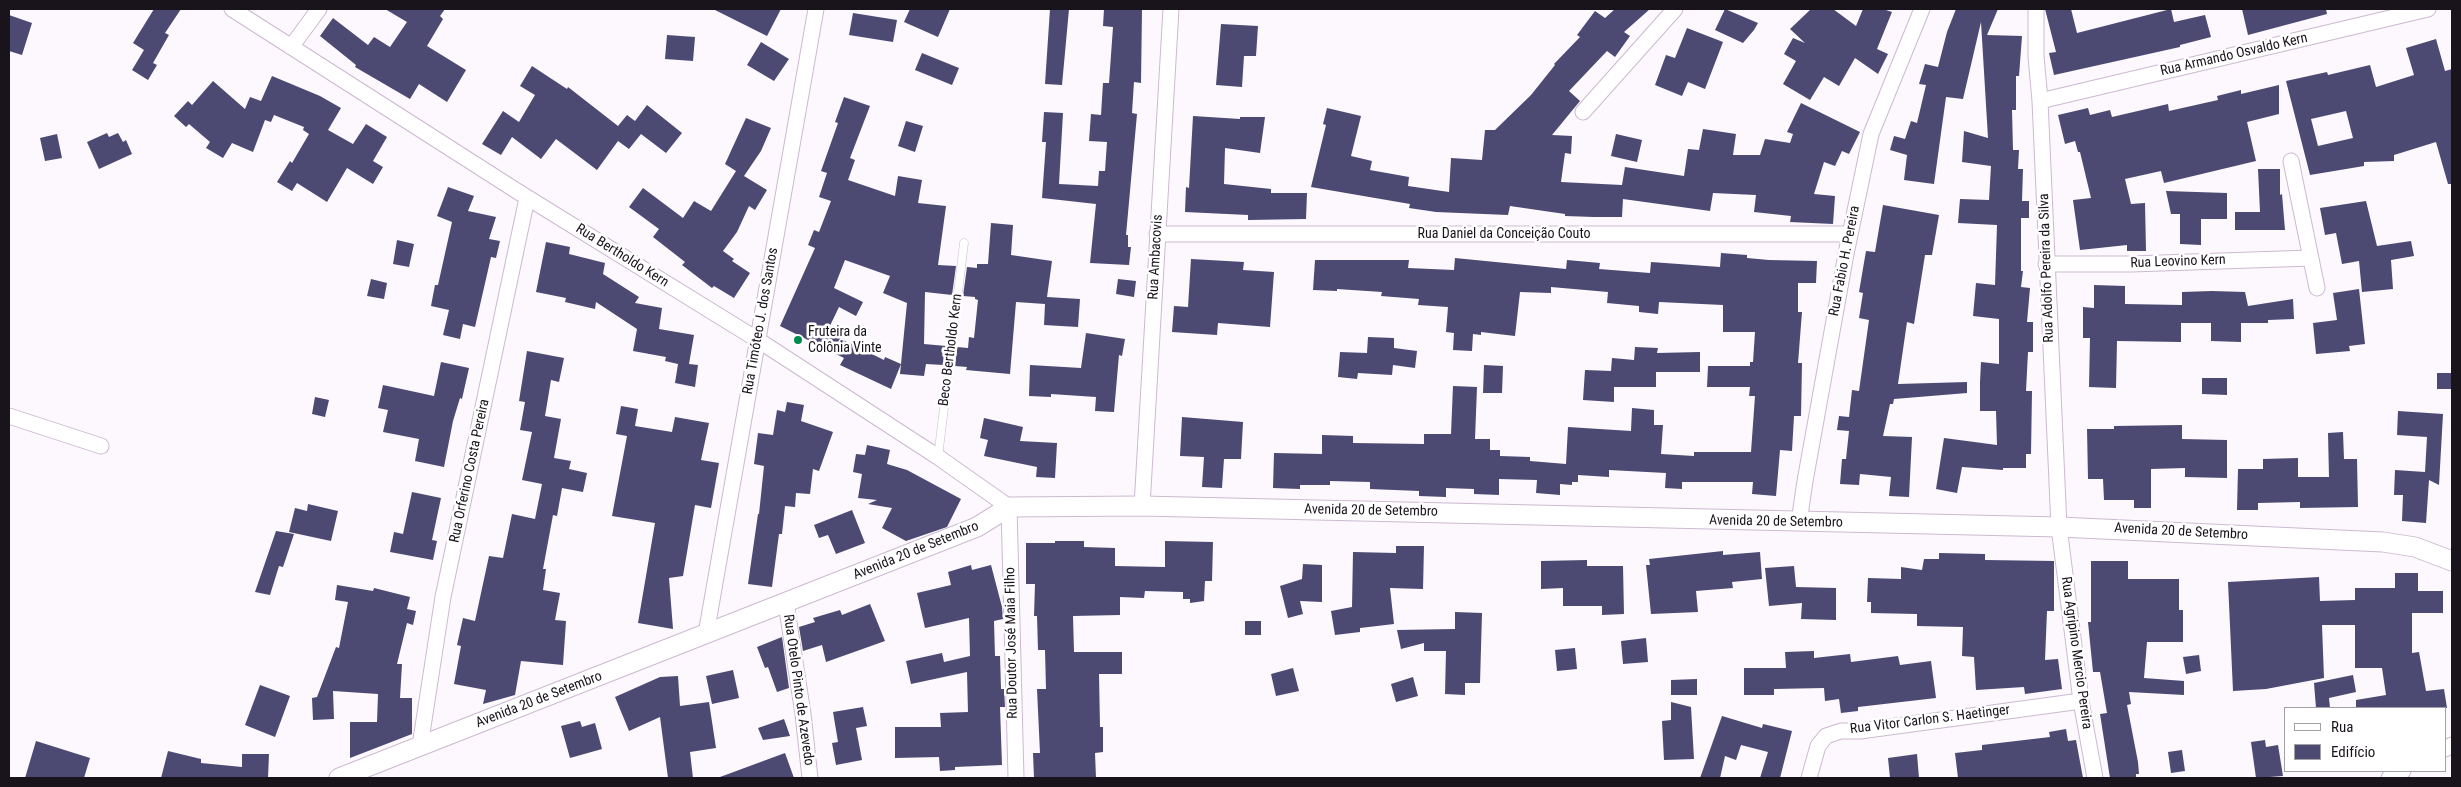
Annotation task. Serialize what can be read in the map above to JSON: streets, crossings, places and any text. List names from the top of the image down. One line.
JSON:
{"streets":{"street":["Rua Armando Osvaldo Kern","Rua Daniel da Conceição Couto","Rua Bertholdo Kern","Rua Ambacovis","Rua Fabio H. Pereira","Rua Leovino Kern","Rua Adolfo Pereira da Silva","Rua Timóteo J. dos Santos","Rua Orferino Costa Pereira","Avenida 20 de Setembro","Rua Doutor José Maia Filho","Rua Agripino Mercio Pereira","Rua Otelo Pinto de Azevedo","Rua Vitor Carlon S. Haetinger"],"lane":["Beco Bertholdo Kern"]},"crossings":[["Rua Armando Osvaldo Kern","Rua Adolfo Pereira da Silva"],["Rua Daniel da Conceição Couto","Rua Ambacovis"],["Rua Daniel da Conceição Couto","Rua Fabio H. Pereira"],["Rua Bertholdo Kern","Rua Timóteo J. dos Santos"],["Rua Bertholdo Kern","Beco Bertholdo Kern"],["Rua Bertholdo Kern","Rua Orferino Costa Pereira"],["Rua Bertholdo Kern","Avenida 20 de Setembro"],["Rua Bertholdo Kern","Rua Doutor José Maia Filho"],["Rua Ambacovis","Avenida 20 de Setembro"],["Rua Fabio H. Pereira","Avenida 20 de Setembro"],["Rua Leovino Kern","Rua Adolfo Pereira da Silva"],["Rua Adolfo Pereira da Silva","Avenida 20 de Setembro"],["Rua Adolfo Pereira da Silva","Rua Agripino Mercio Pereira"],["Rua Timóteo J. dos Santos","Avenida 20 de Setembro"],["Rua Orferino Costa Pereira","Avenida 20 de Setembro"],["Avenida 20 de Setembro","Rua Doutor José Maia Filho"],["Avenida 20 de Setembro","Rua Agripino Mercio Pereira"],["Avenida 20 de Setembro","Rua Otelo Pinto de Azevedo"],["Rua Agripino Mercio Pereira","Rua Vitor Carlon S. Haetinger"]],"places":["Fruteira da Colônia Vinte"],"legend":["Rua","Edifício"]}
